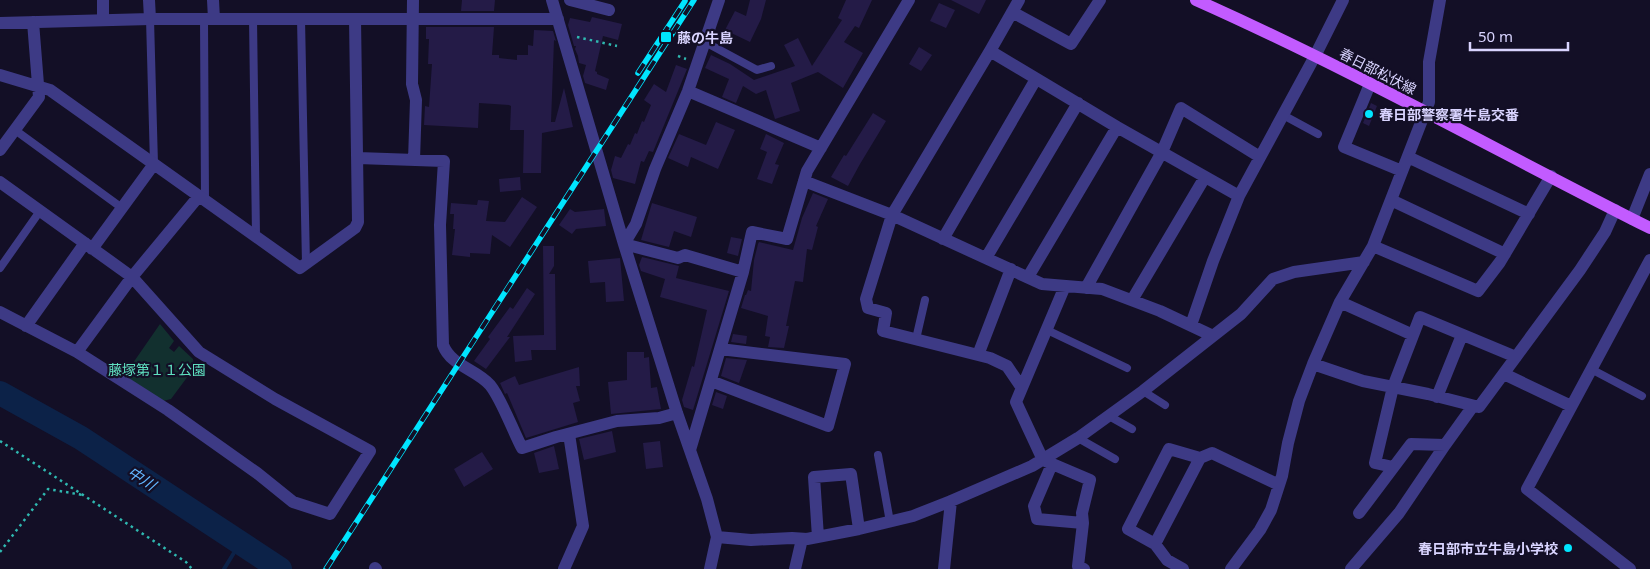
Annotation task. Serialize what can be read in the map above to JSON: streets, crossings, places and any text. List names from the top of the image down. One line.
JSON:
{"streets":{"main road":["春日部松伏線"]},"water":["中川"],"parks":["藤塚第１１公園"],"places":{"transit":["藤の牛島"],"other":["春日部警察署牛島交番","春日部市立牛島小学校"]},"scale_bar":"50 m"}
